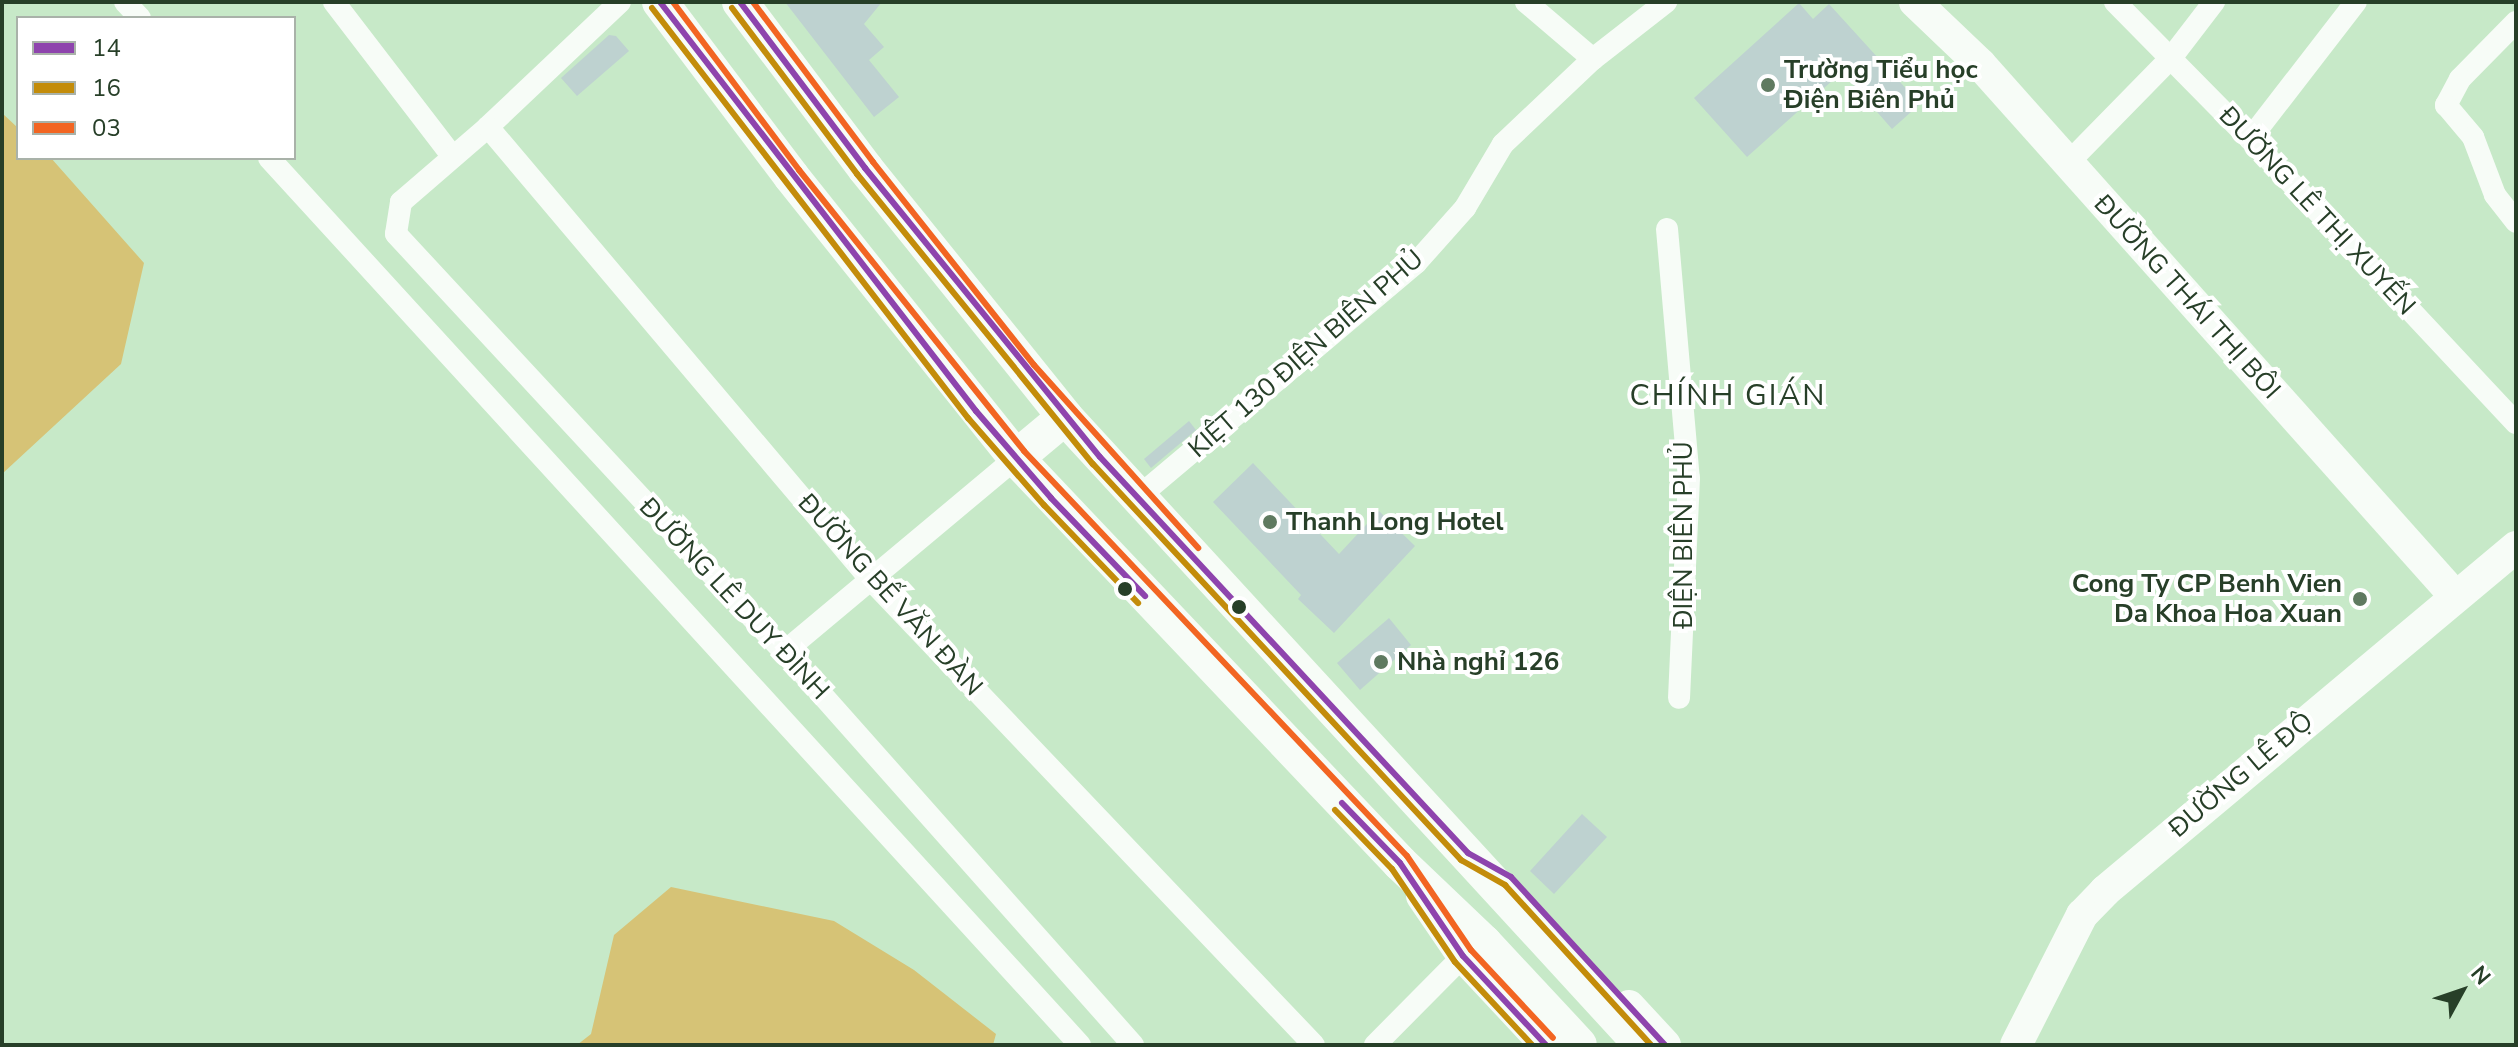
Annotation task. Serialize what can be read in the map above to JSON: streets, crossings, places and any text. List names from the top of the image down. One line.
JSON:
{"streets":{"street":["ĐƯỜNG LÊ THỊ XUYẾN","ĐƯỜNG THÁI THỊ BÔI","KIỆT 130 ĐIỆN BIÊN PHỦ","ĐIỆN BIÊN PHỦ","ĐƯỜNG BẾ VĂN ĐÀN","ĐƯỜNG LÊ DUY ĐÌNH","ĐƯỜNG LÊ ĐỘ"]},"crossings":[["ĐƯỜNG THÁI THỊ BÔI","ĐƯỜNG LÊ ĐỘ"]],"districts":["CHÍNH GIÁN"],"places":["Trường Tiểu học Điện Biên Phủ","Thanh Long Hotel","Cong Ty CP Benh Vien Da Khoa Hoa Xuan","Nhà nghỉ 126"],"lines":["transit line 14","transit line 03","transit line 16"],"legend":["14","16","03"],"north":"top right"}
